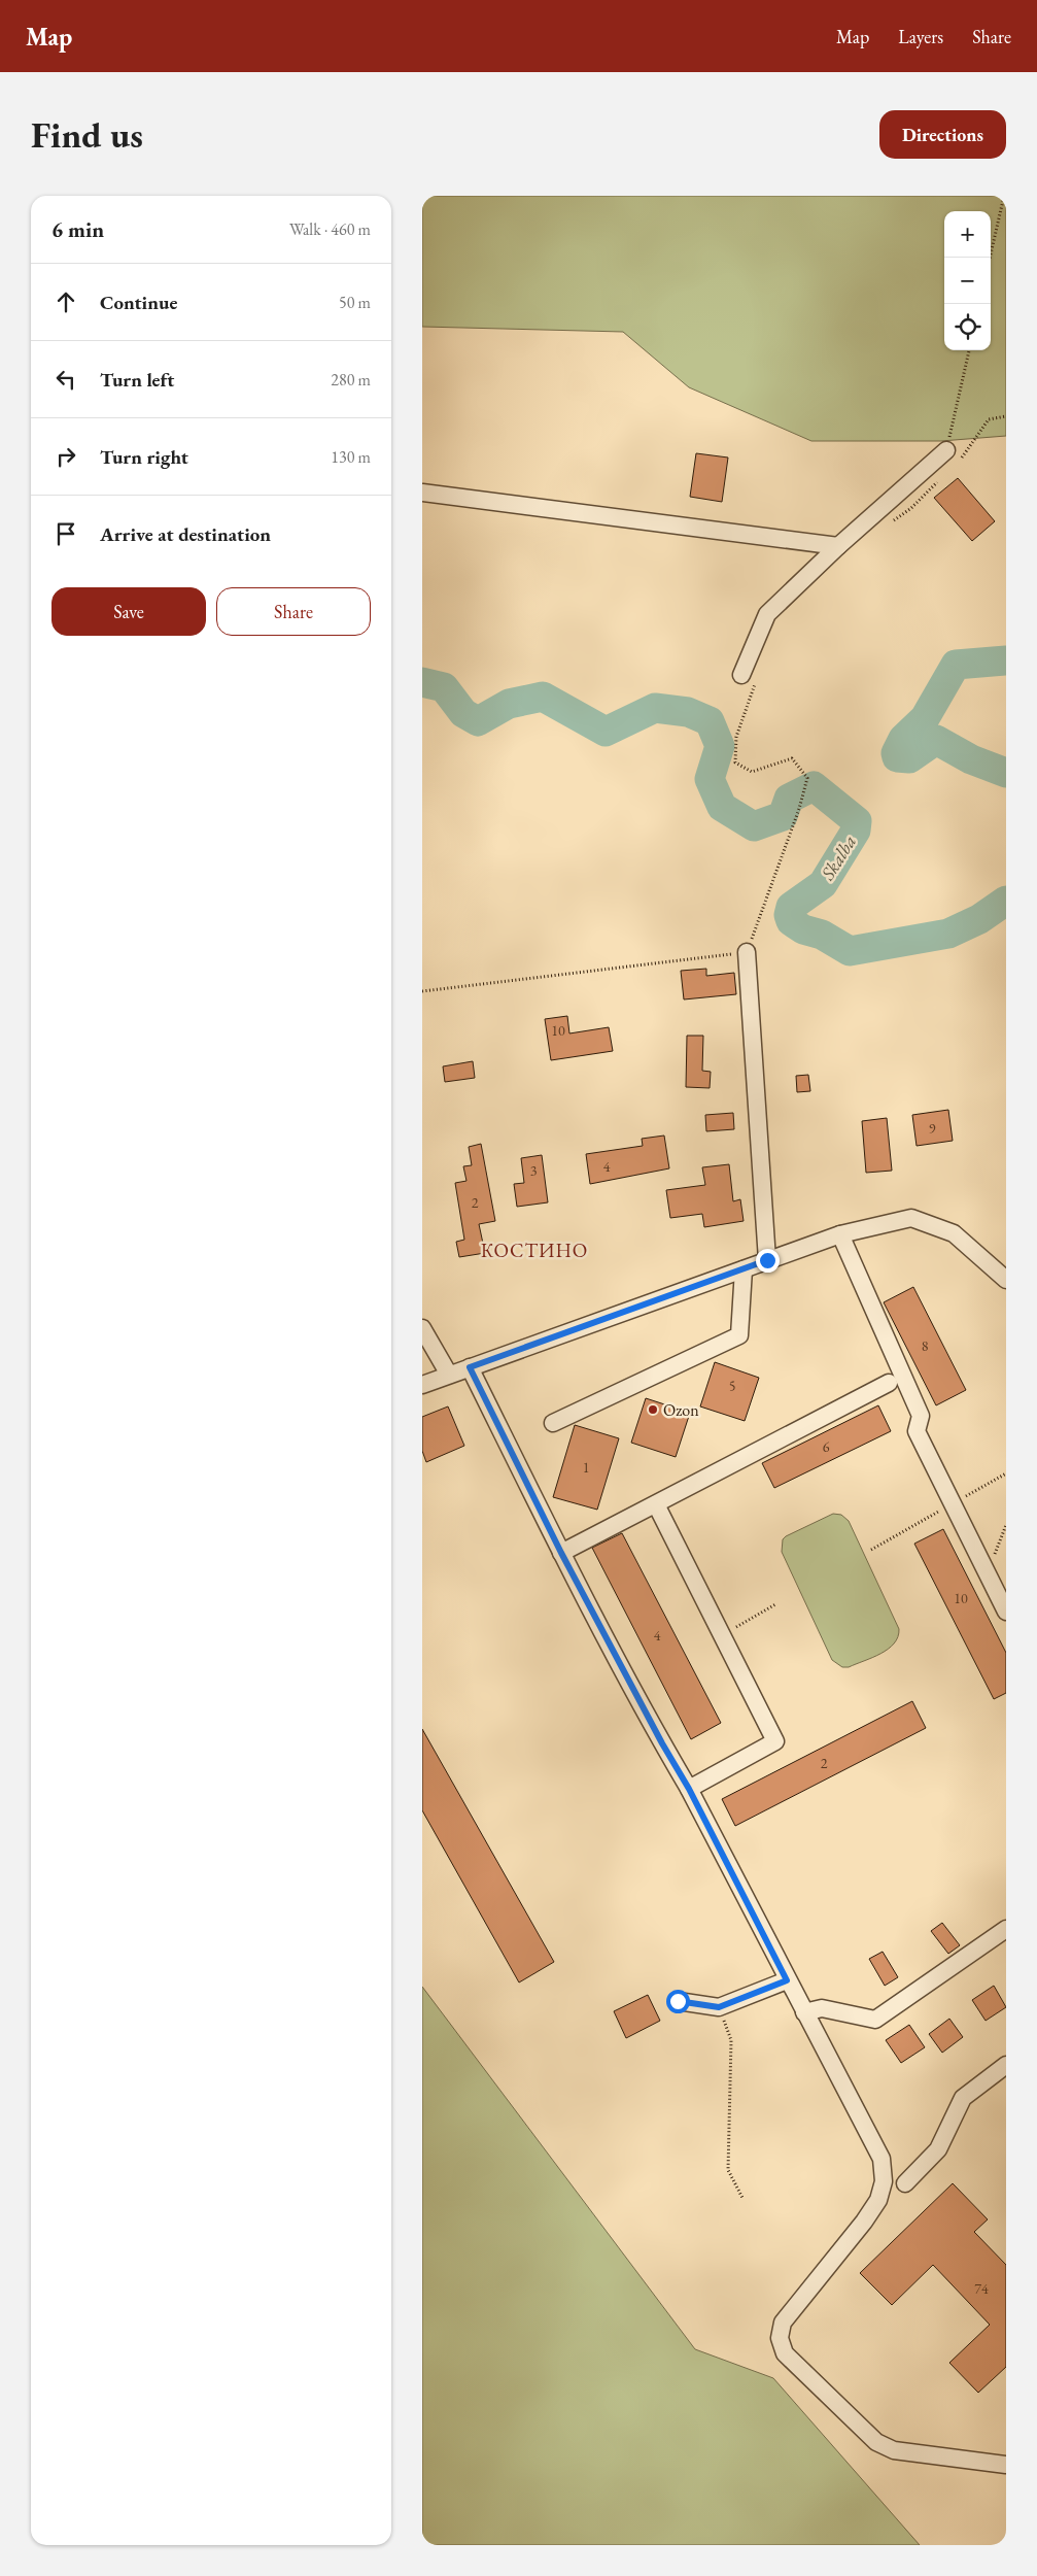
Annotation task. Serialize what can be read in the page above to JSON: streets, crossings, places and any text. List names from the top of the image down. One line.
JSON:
{"districts":["КОСТИНО"],"water":["Skalba"],"places":["Ozon"],"house_numbers":["10","9","4","3","2","8","5","6","1","10","4","2","74"],"page":{"header":"Map","nav":["Map","Layers","Share"],"buttons":["Directions",["Save","Share"]],"title":"Find us","heading":["6 min","Walk · 460 m"],"map_buttons":["+","−"],"list":[["Continue","50 m"],["Turn left","280 m"],["Turn right","130 m"],"Arrive at destination"]}}
